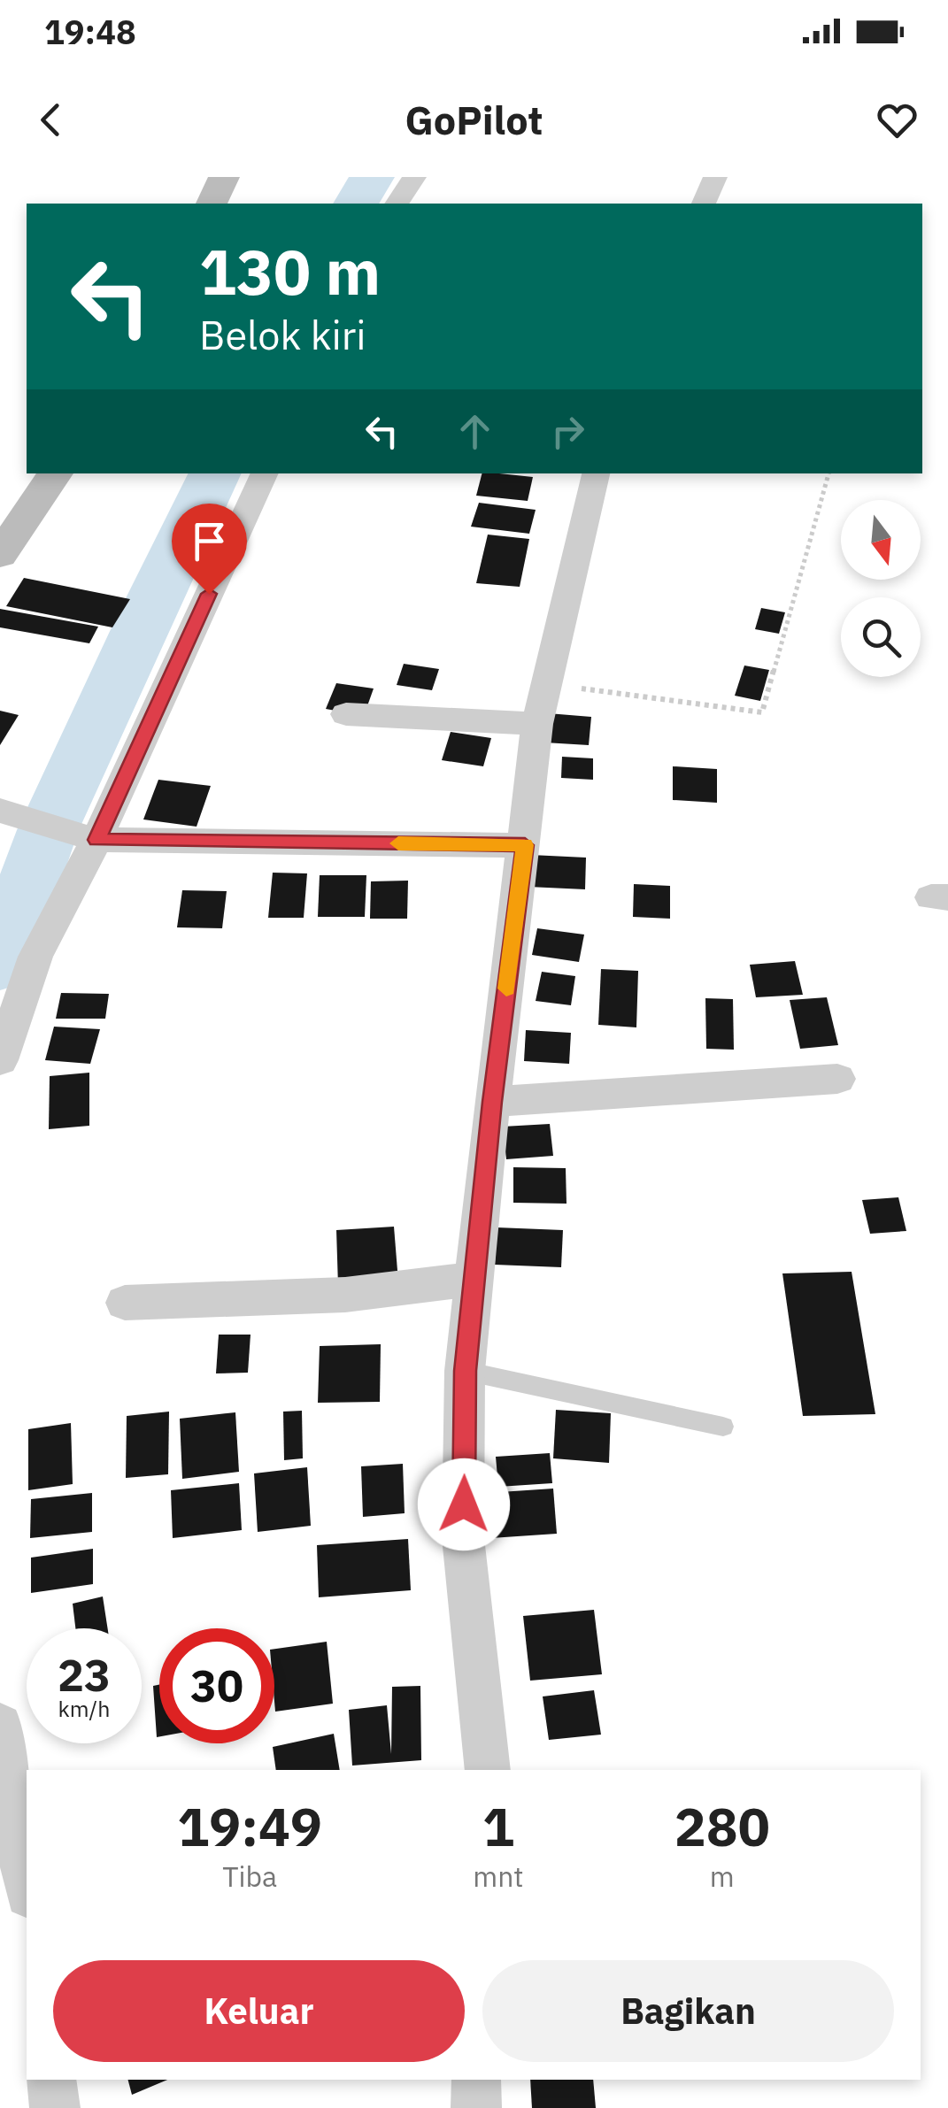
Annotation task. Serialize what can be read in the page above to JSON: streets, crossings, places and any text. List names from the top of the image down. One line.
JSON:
{"north":"bottom","page":{"status":"19:48","header":"GoPilot","turn":["130 m","Belok kiri"],"speed":"23 km/h","limit":"30","eta":["19:49","Tiba","1","mnt","280","m"],"buttons":["Keluar","Bagikan"]}}
